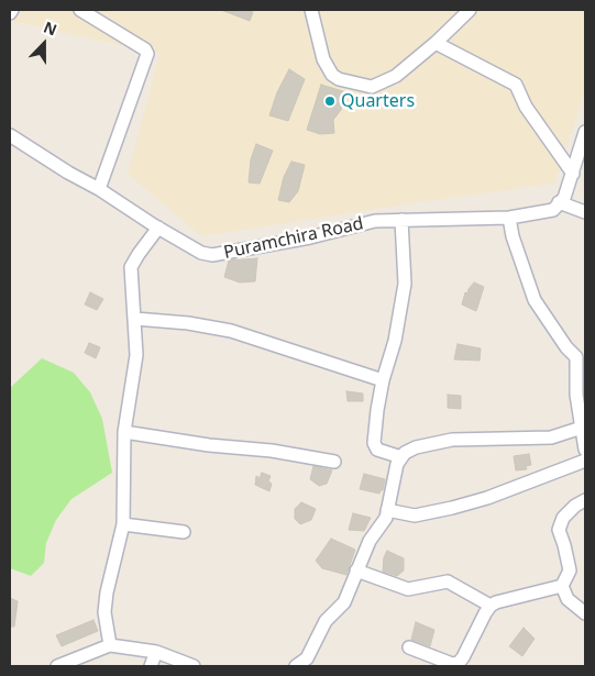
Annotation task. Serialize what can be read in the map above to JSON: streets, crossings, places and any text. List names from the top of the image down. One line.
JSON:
{"streets":{"street":["Puramchira Road"]},"places":["Quarters"],"north":"top"}
